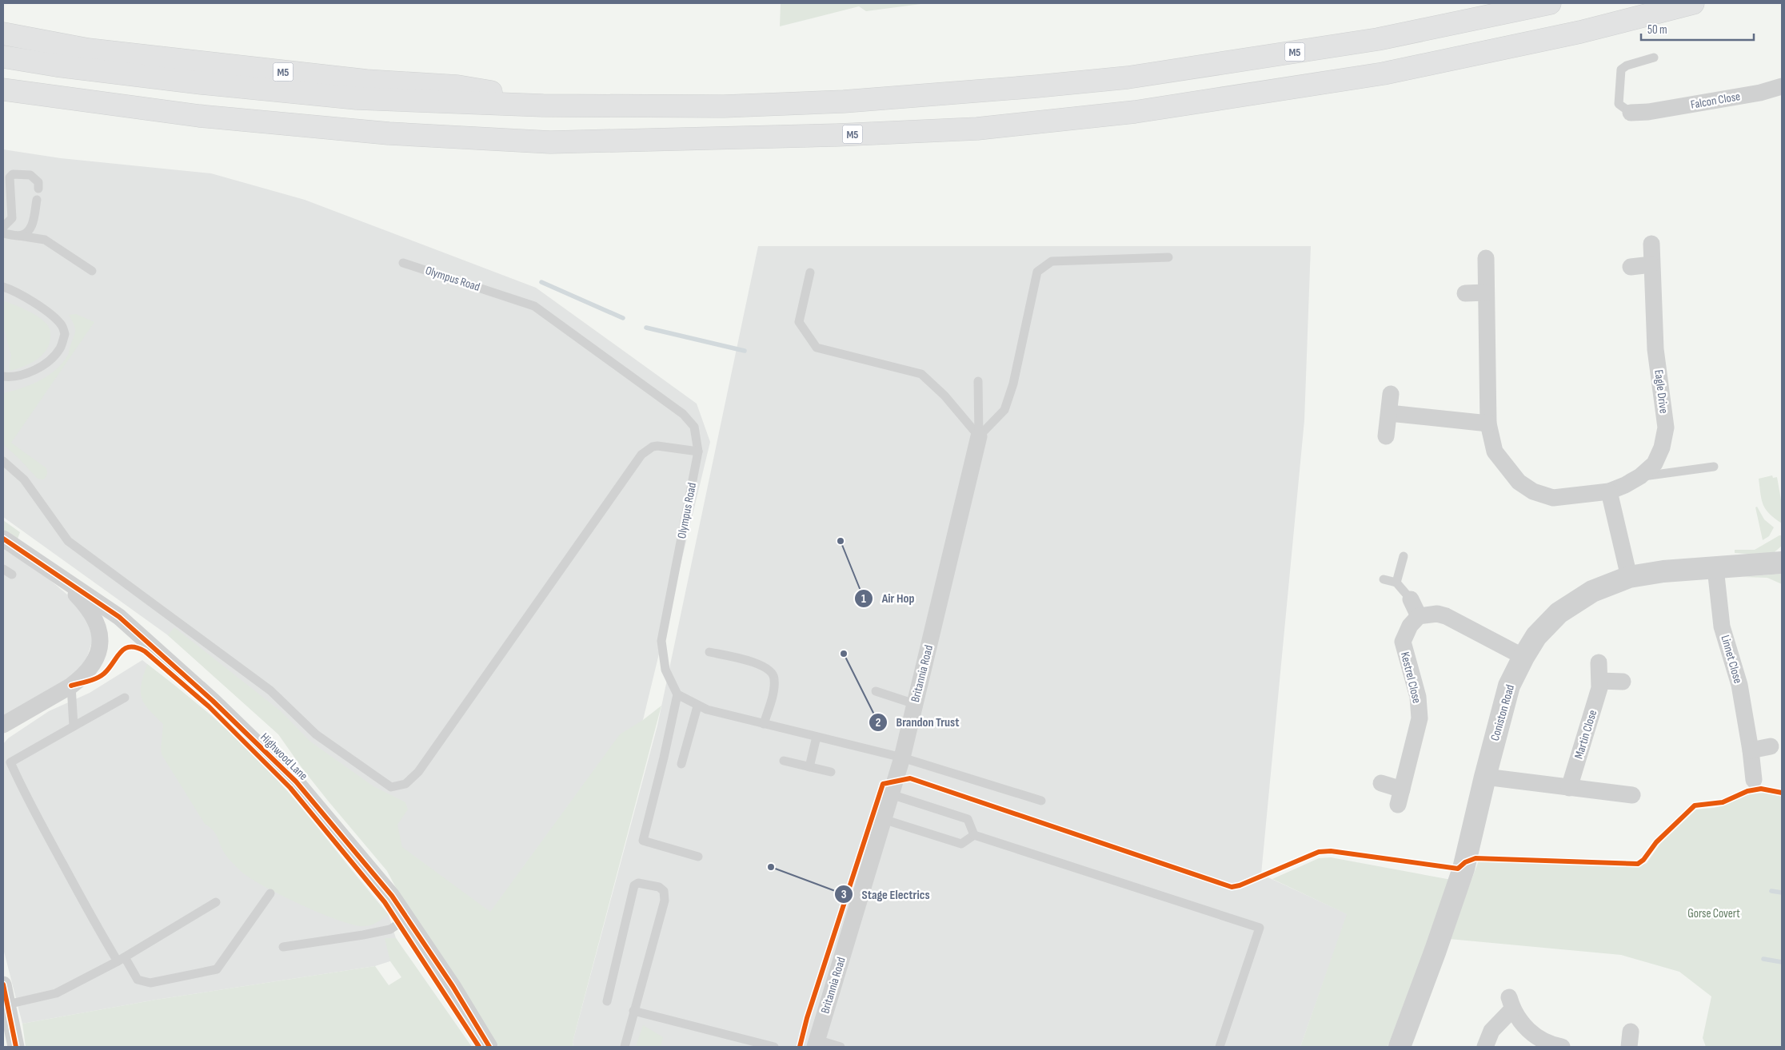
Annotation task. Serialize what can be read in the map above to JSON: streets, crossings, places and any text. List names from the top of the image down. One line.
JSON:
{"streets":{"highway":["M5"],"street":["Falcon Close","Eagle Drive","Linnet Close","Britannia Road","Kestrel Close","Coniston Road","Martin Close","Highwood Lane"],"lane":["Olympus Road"]},"crossings":[["Linnet Close","Coniston Road"]],"parks":["Gorse Covert"],"places":["Air Hop","Brandon Trust","Stage Electrics"],"scale_bar":"50 m"}
